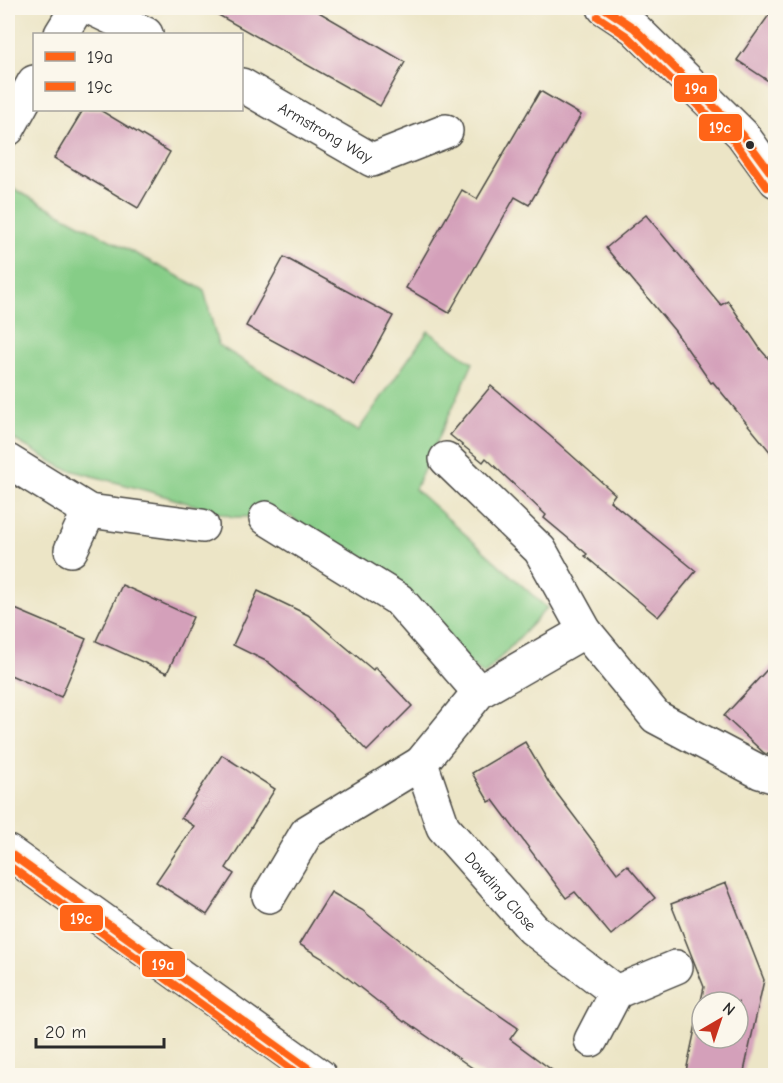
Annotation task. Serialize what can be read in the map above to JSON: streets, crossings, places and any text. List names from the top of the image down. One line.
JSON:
{"streets":{"street":["Armstrong Way","Dowding Close"]},"lines":["transit line 19a","transit line 19c"],"legend":["19a","19c"],"scale_bar":"20 m","north":"top right"}
